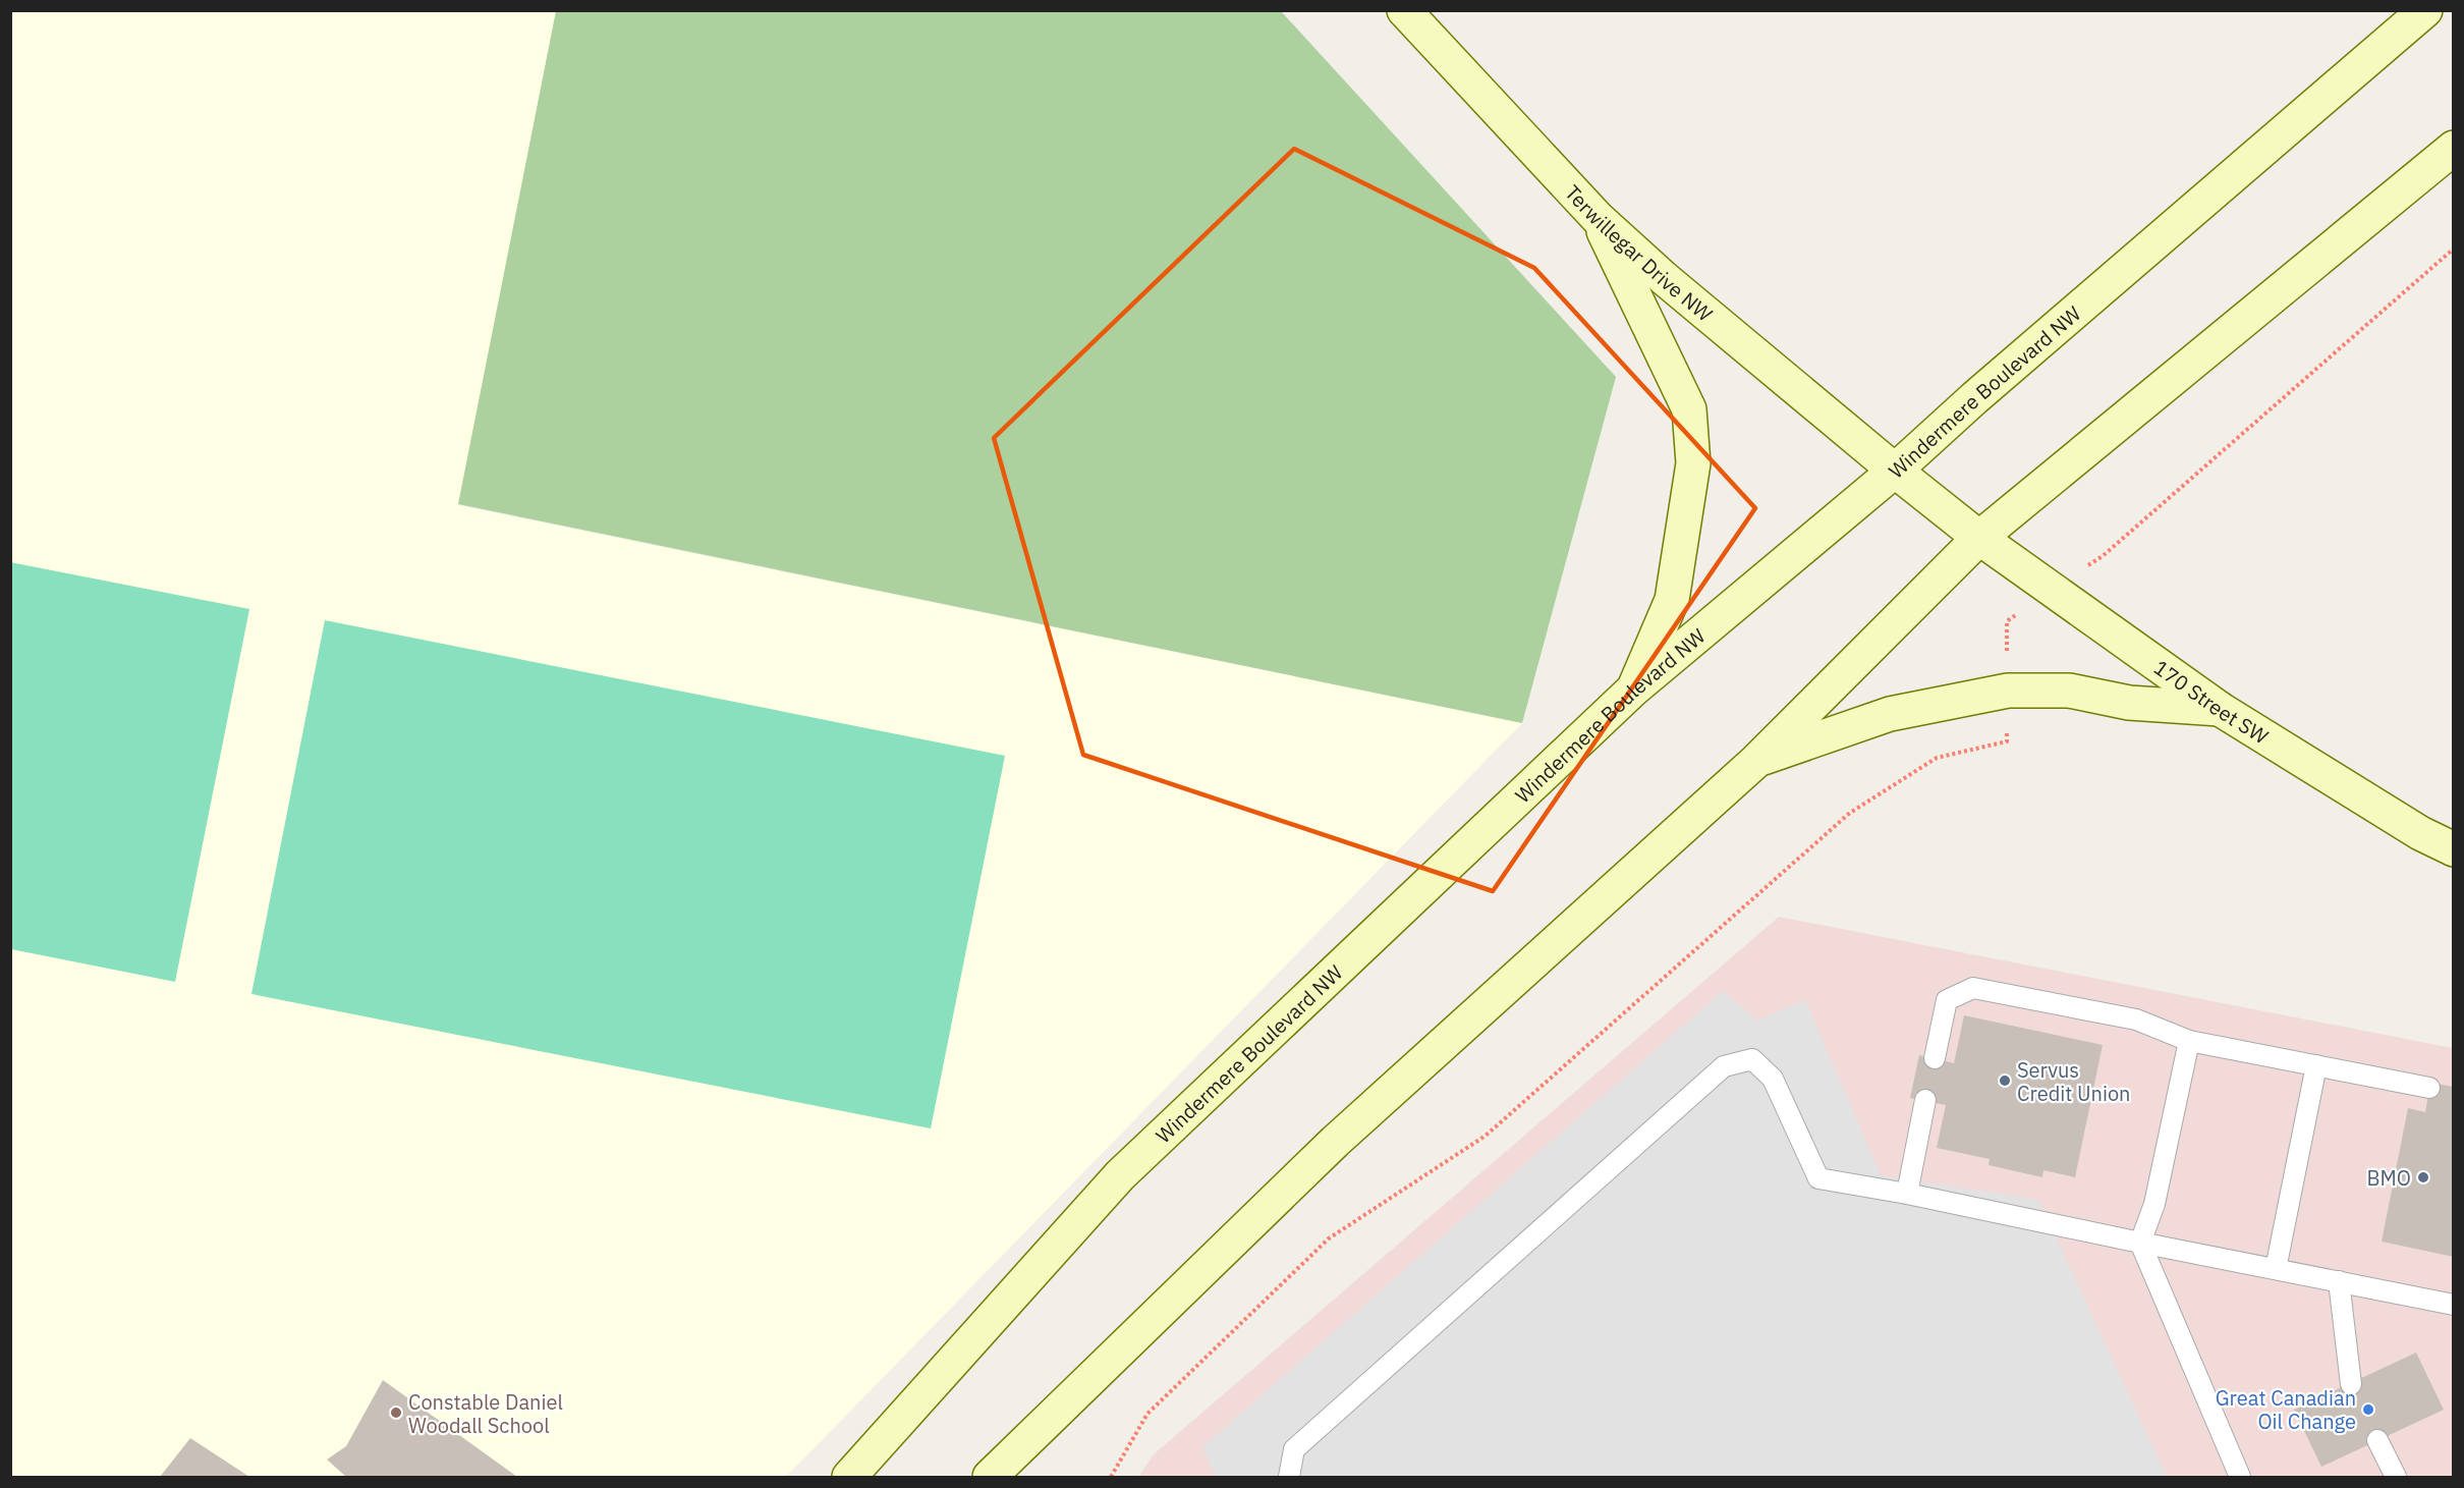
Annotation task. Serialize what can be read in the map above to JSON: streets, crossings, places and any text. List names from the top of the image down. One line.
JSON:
{"streets":{"main road":["Terwillegar Drive NW","Windermere Boulevard NW","170 Street SW"]},"crossings":[["Terwillegar Drive NW","Windermere Boulevard NW"],["Terwillegar Drive NW","170 Street SW"]],"places":["Servus Credit Union","BMO","Great Canadian Oil Change","Constable Daniel Woodall School"]}
